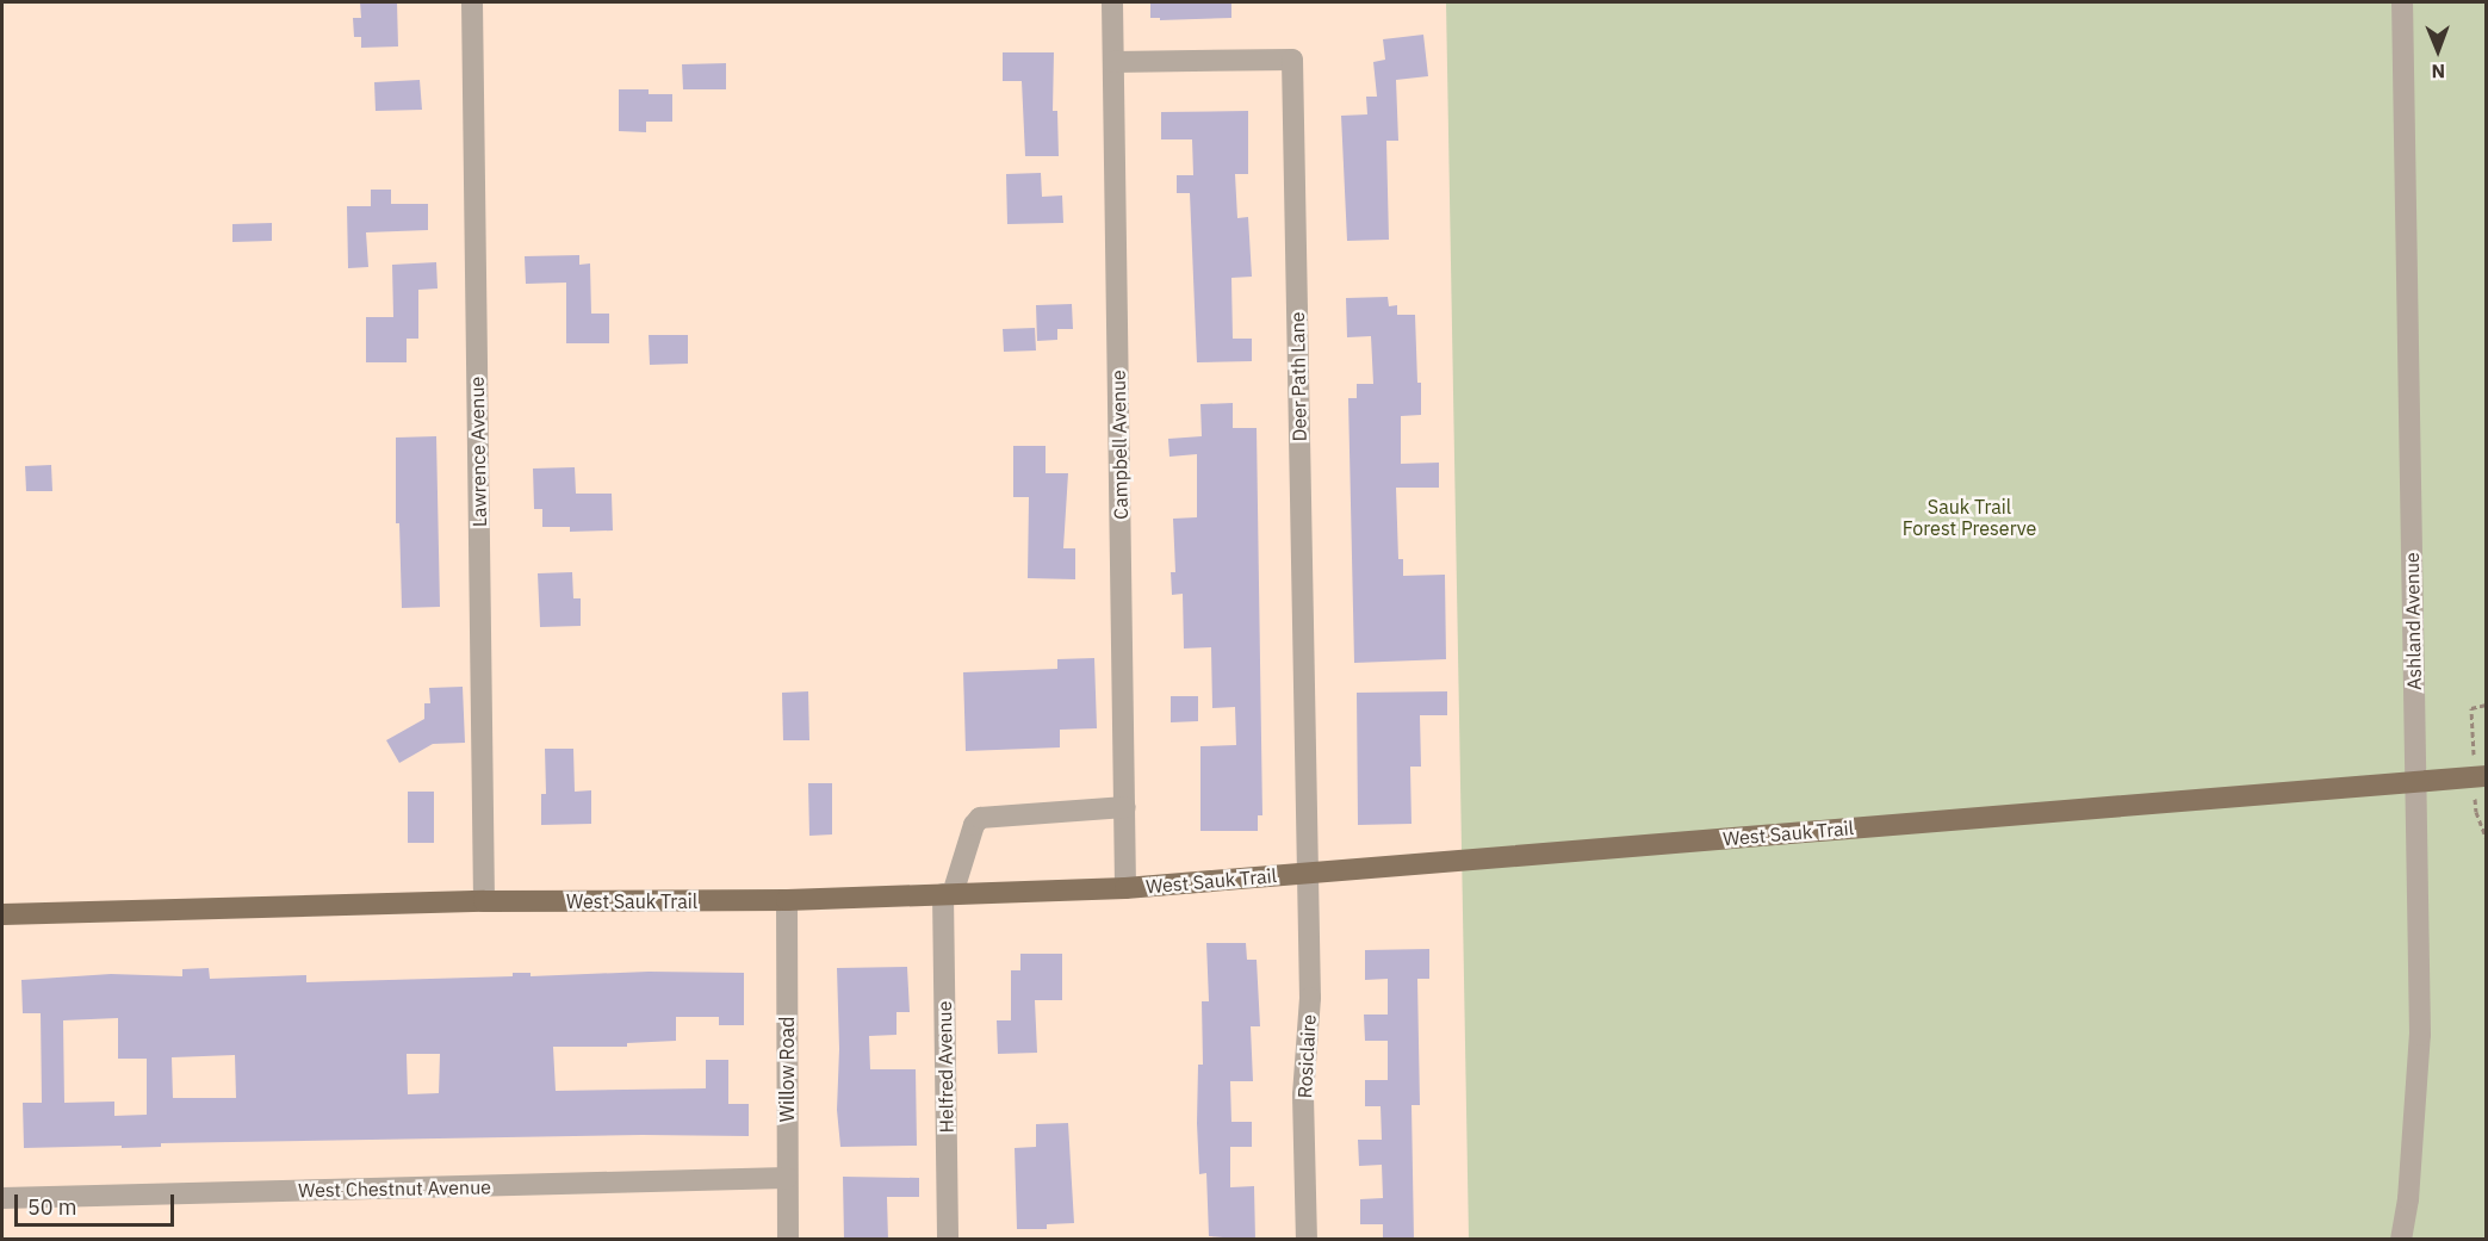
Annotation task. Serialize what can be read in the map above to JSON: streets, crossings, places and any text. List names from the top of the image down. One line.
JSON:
{"streets":{"main road":["West Sauk Trail"],"street":["Deer Path Lane","Campbell Avenue","Lawrence Avenue","Ashland Avenue","Rosiclaire","Helfred Avenue","Willow Road","West Chestnut Avenue"]},"crossings":[["Deer Path Lane","Campbell Avenue"],["Deer Path Lane","West Sauk Trail"],["Deer Path Lane","Rosiclaire"],["Campbell Avenue","West Sauk Trail"],["Campbell Avenue","Helfred Avenue"],["Lawrence Avenue","West Sauk Trail"],["Ashland Avenue","West Sauk Trail"],["West Sauk Trail","Rosiclaire"],["West Sauk Trail","Helfred Avenue"],["West Sauk Trail","Willow Road"],["Willow Road","West Chestnut Avenue"]],"parks":["Sauk Trail Forest Preserve"],"scale_bar":"50 m","north":"bottom"}
